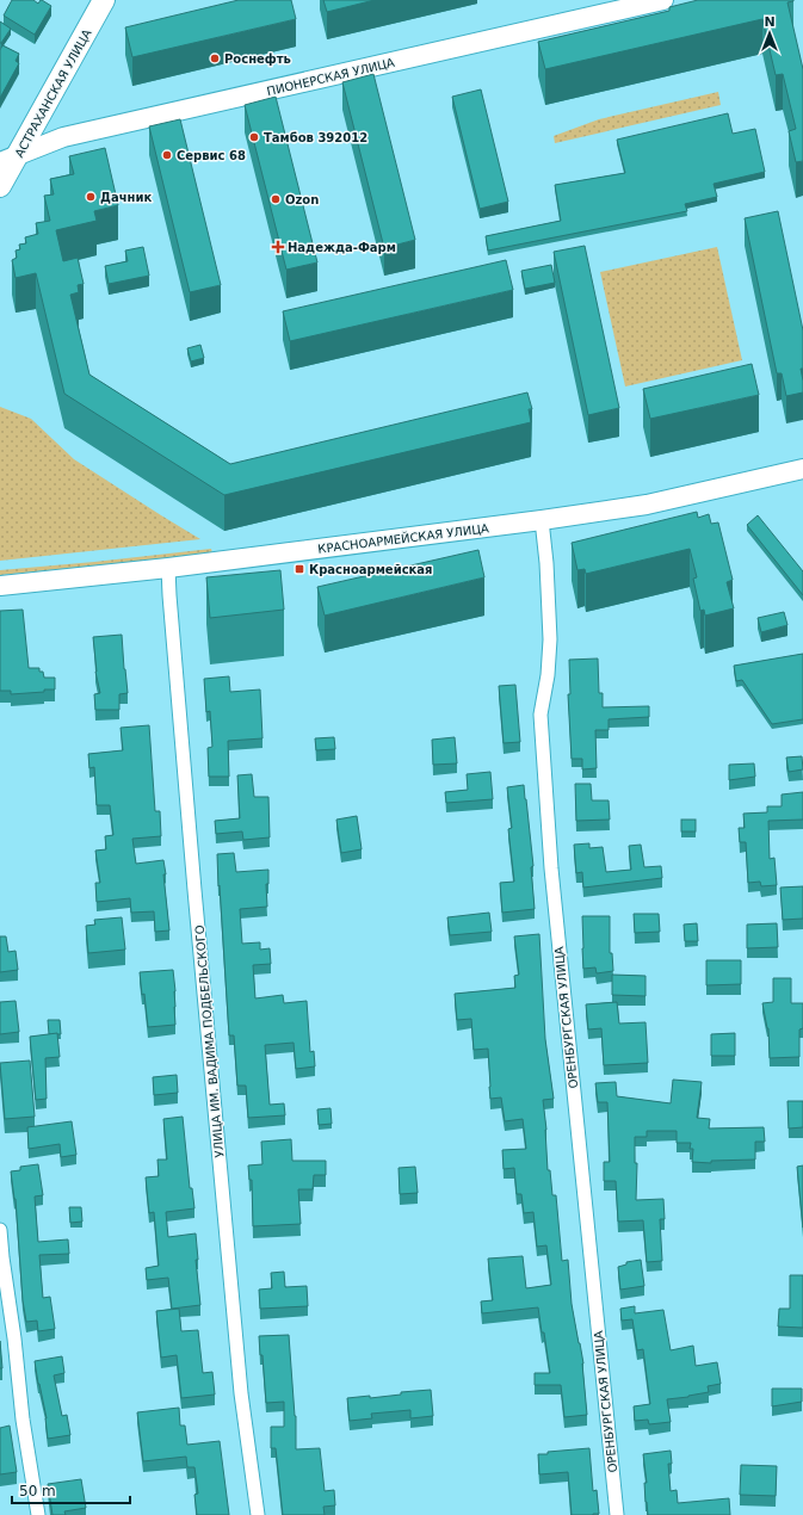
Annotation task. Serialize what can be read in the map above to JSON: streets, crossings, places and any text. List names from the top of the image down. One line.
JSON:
{"streets":{"main road":["АСТРАХАНСКАЯ УЛИЦА"],"street":["ПИОНЕРСКАЯ УЛИЦА","КРАСНОАРМЕЙСКАЯ УЛИЦА","ОРЕНБУРГСКАЯ УЛИЦА","УЛИЦА ИМ. ВАДИМА ПОДБЕЛЬСКОГО"]},"crossings":[["ПИОНЕРСКАЯ УЛИЦА","АСТРАХАНСКАЯ УЛИЦА"],["КРАСНОАРМЕЙСКАЯ УЛИЦА","ОРЕНБУРГСКАЯ УЛИЦА"],["КРАСНОАРМЕЙСКАЯ УЛИЦА","УЛИЦА ИМ. ВАДИМА ПОДБЕЛЬСКОГО"]],"places":{"other":["Роснефть","Тамбов 392012","Сервис 68","Дачник","Ozon"],"health":["Надежда-Фарм"],"transit":["Красноармейская"]},"scale_bar":"50 m","north":"top"}
